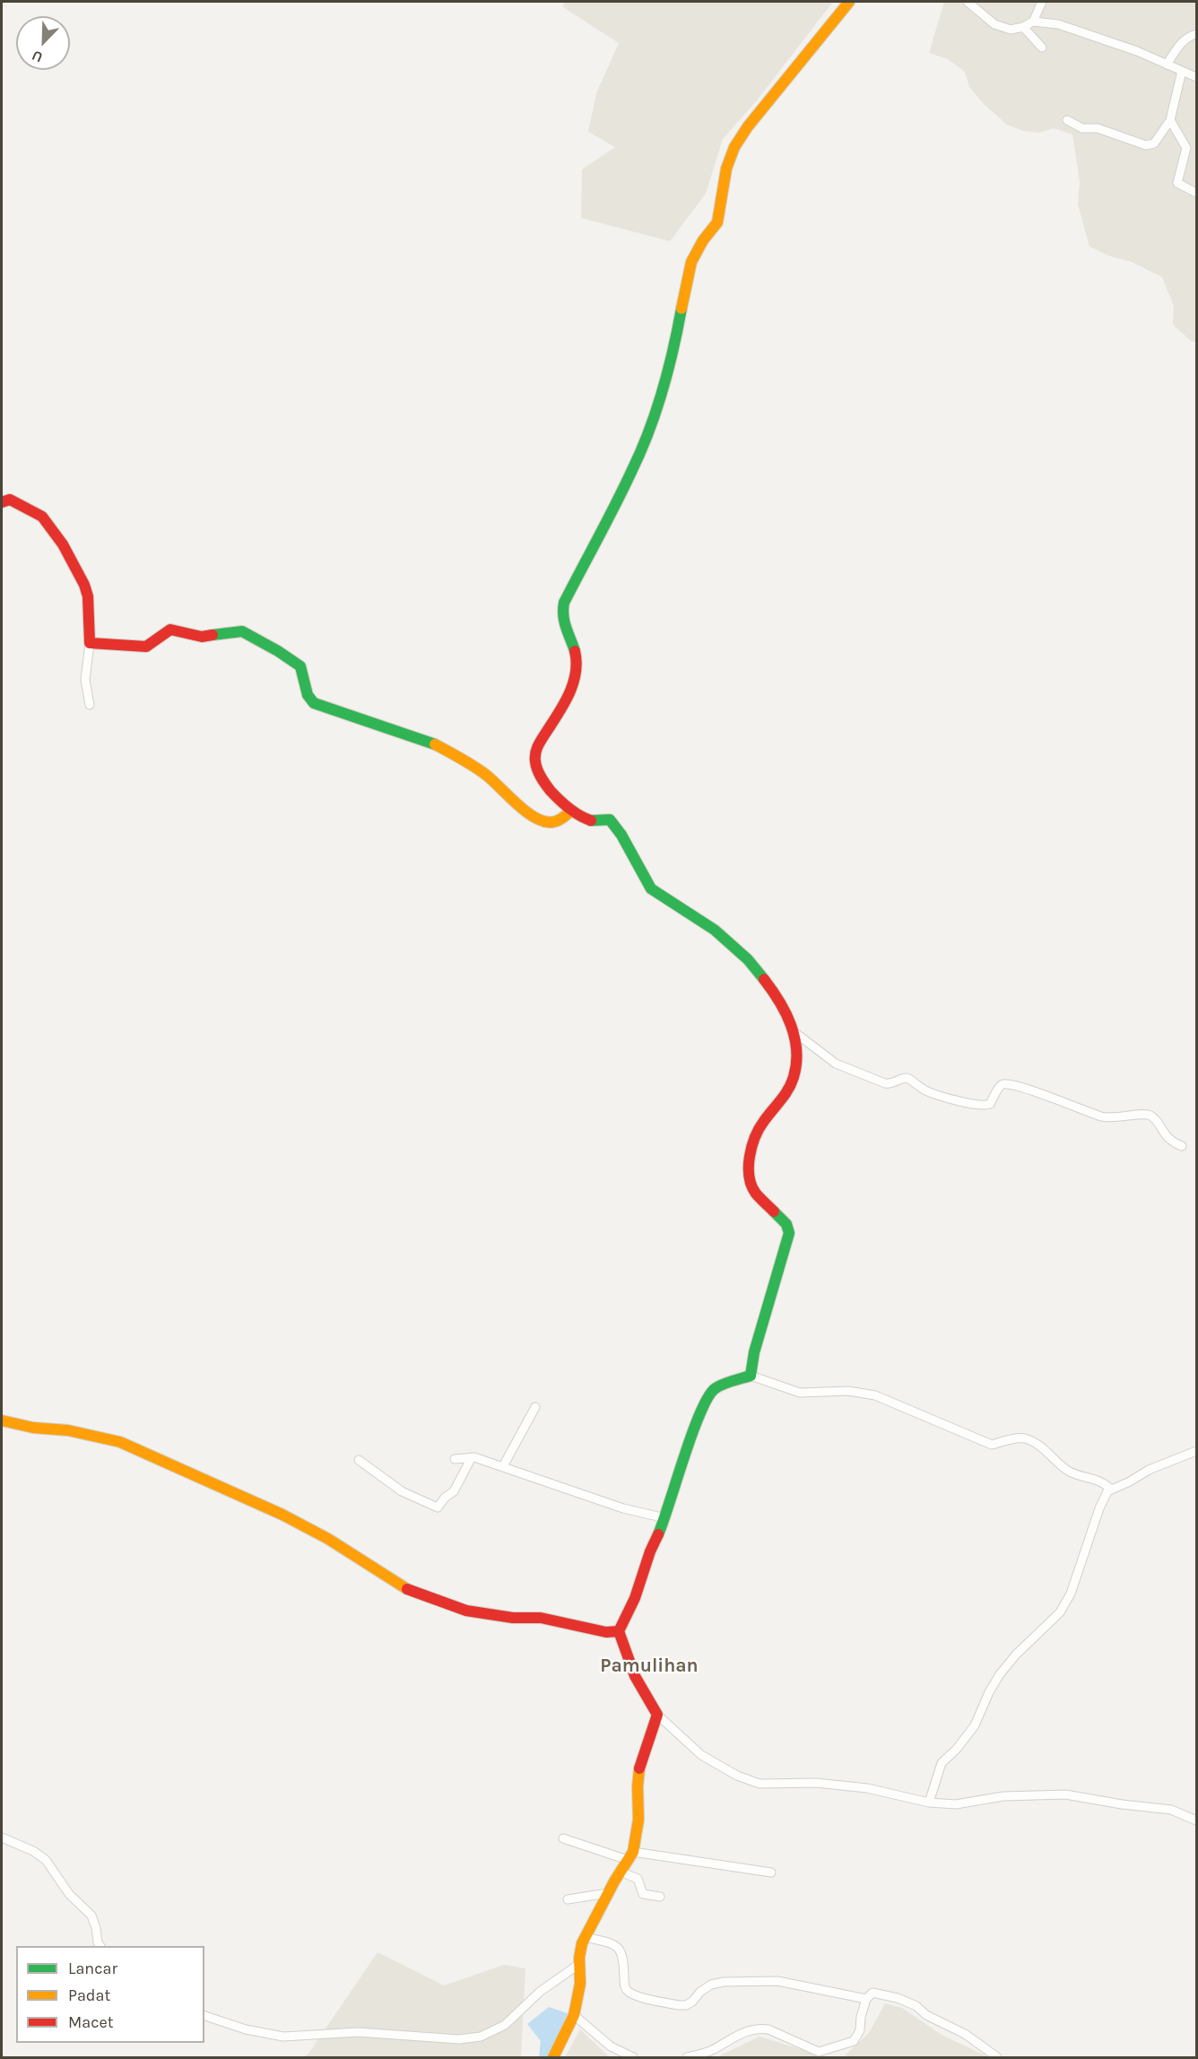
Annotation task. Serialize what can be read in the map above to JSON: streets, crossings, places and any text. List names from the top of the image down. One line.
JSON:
{"districts":["Pamulihan"],"legend":["Lancar","Padat","Macet"],"north":"bottom left"}
